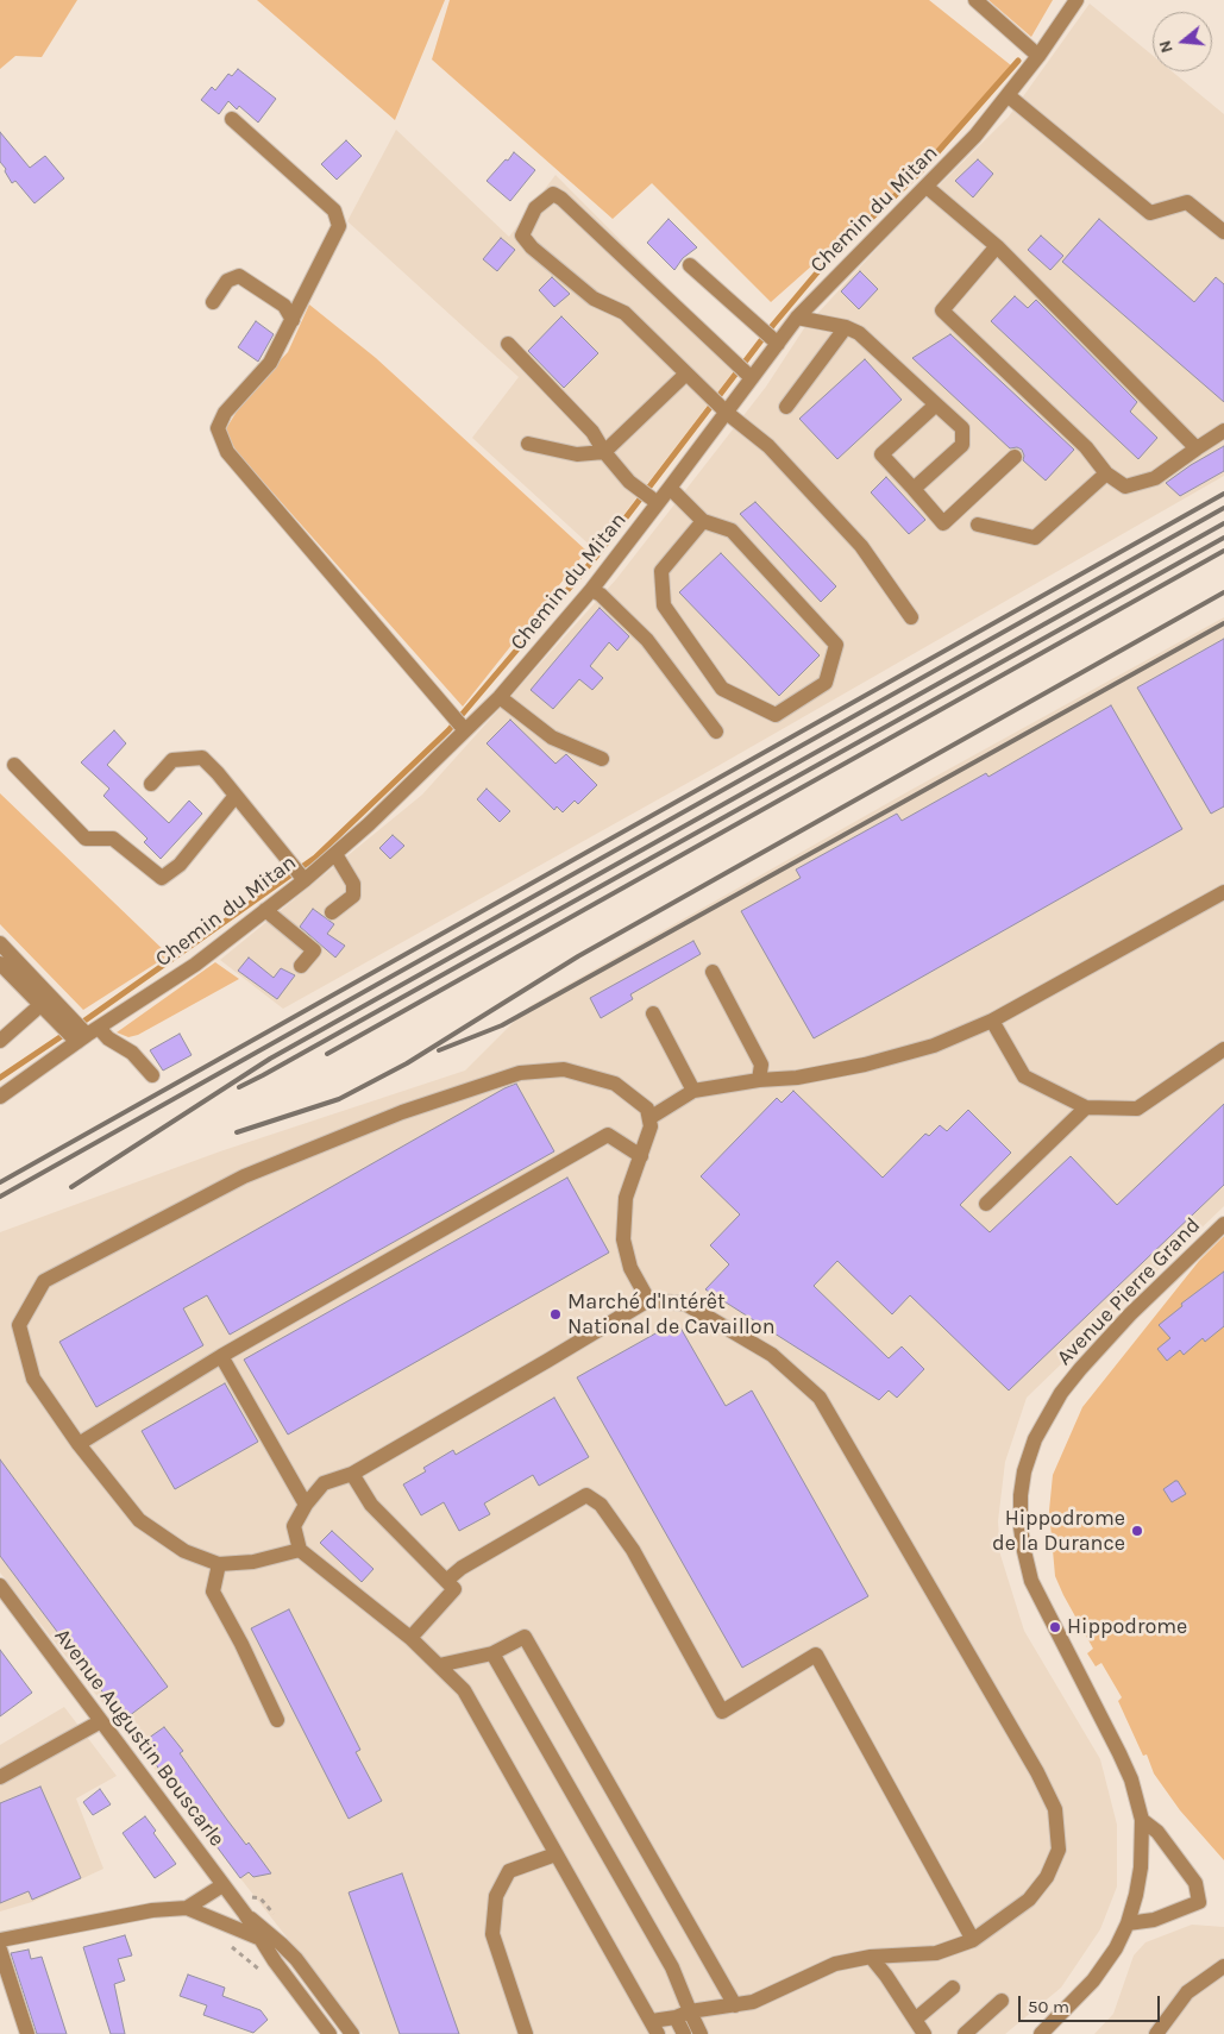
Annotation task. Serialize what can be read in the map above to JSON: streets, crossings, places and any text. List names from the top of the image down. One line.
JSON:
{"streets":{"street":["Chemin du Mitan","Avenue Pierre Grand","Avenue Augustin Bouscarle"]},"places":["Marché d'Intérêt National de Cavaillon","Hippodrome de la Durance","Hippodrome"],"scale_bar":"50 m","north":"left"}
